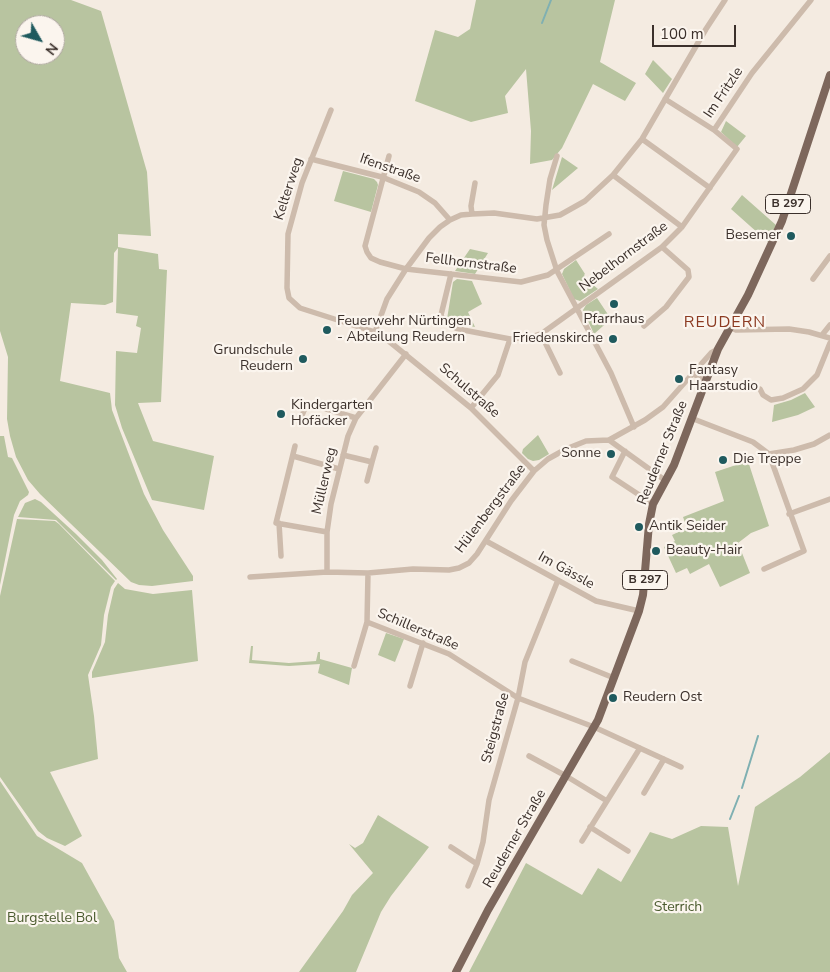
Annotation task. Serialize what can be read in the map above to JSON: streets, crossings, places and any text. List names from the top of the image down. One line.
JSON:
{"streets":{"main road":["B 297","Reuderner Straße"],"street":["Im Fritzle","Ifenstraße","Kelterweg","Nebelhornstraße","Fellhornstraße","Schulstraße","Müllerweg","Hülenbergstraße","Im Gässle","Schillerstraße","Steigstraße"]},"crossings":[["Im Fritzle","Nebelhornstraße"],["Ifenstraße","Kelterweg"],["Ifenstraße","Fellhornstraße"],["Kelterweg","Schulstraße"],["Schulstraße","Müllerweg"],["Schulstraße","Hülenbergstraße"],["Reuderner Straße","Hülenbergstraße"],["Reuderner Straße","Im Gässle"],["Reuderner Straße","Schillerstraße"],["Müllerweg","Hülenbergstraße"],["Hülenbergstraße","Im Gässle"],["Im Gässle","Steigstraße"],["Schillerstraße","Steigstraße"]],"districts":["REUDERN"],"parks":["Sterrich","Burgstelle Bol"],"places":["Besemer","Pfarrhaus","Feuerwehr Nürtingen - Abteilung Reudern","Friedenskirche","Grundschule Reudern","Fantasy Haarstudio","Kindergarten Hofäcker","Sonne","Die Treppe","Antik Seider","Beauty-Hair","Reudern Ost"],"scale_bar":"100 m","north":"bottom right"}
